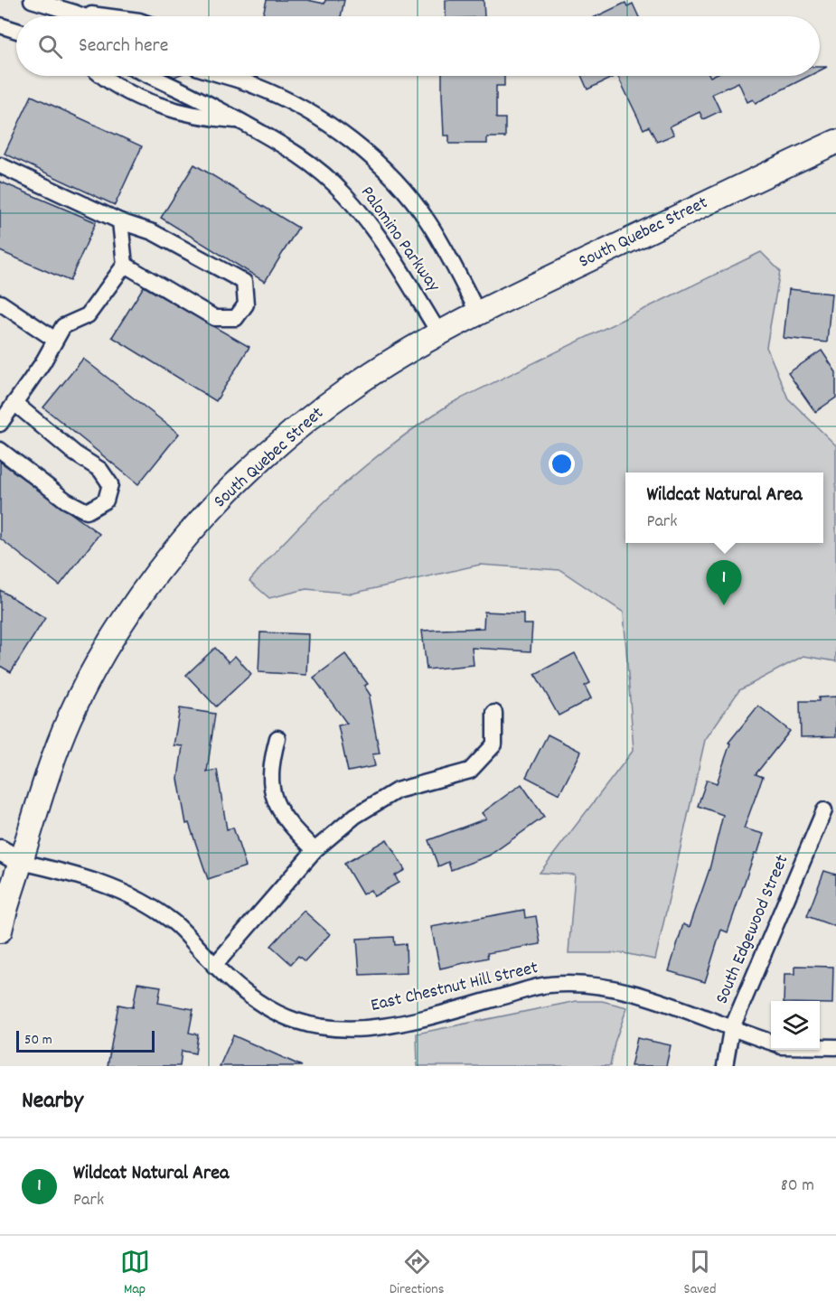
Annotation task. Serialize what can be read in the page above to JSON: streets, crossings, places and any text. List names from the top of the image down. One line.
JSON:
{"streets":{"main road":["South Quebec Street"],"street":["Palomino Parkway","South Edgewood Street","East Chestnut Hill Street"]},"crossings":[["South Quebec Street","Palomino Parkway"],["South Quebec Street","East Chestnut Hill Street"],["South Edgewood Street","East Chestnut Hill Street"]],"scale_bar":"50 m","page":{"search":"Search here","popup":["Wildcat Natural Area","Park"],"pins":"1","scale":"50 m","heading":"Nearby","list":[{"mark":"1","name":"Wildcat Natural Area","note":"Park","value":"80 m"}],"nav":["Map","Directions","Saved"]}}
